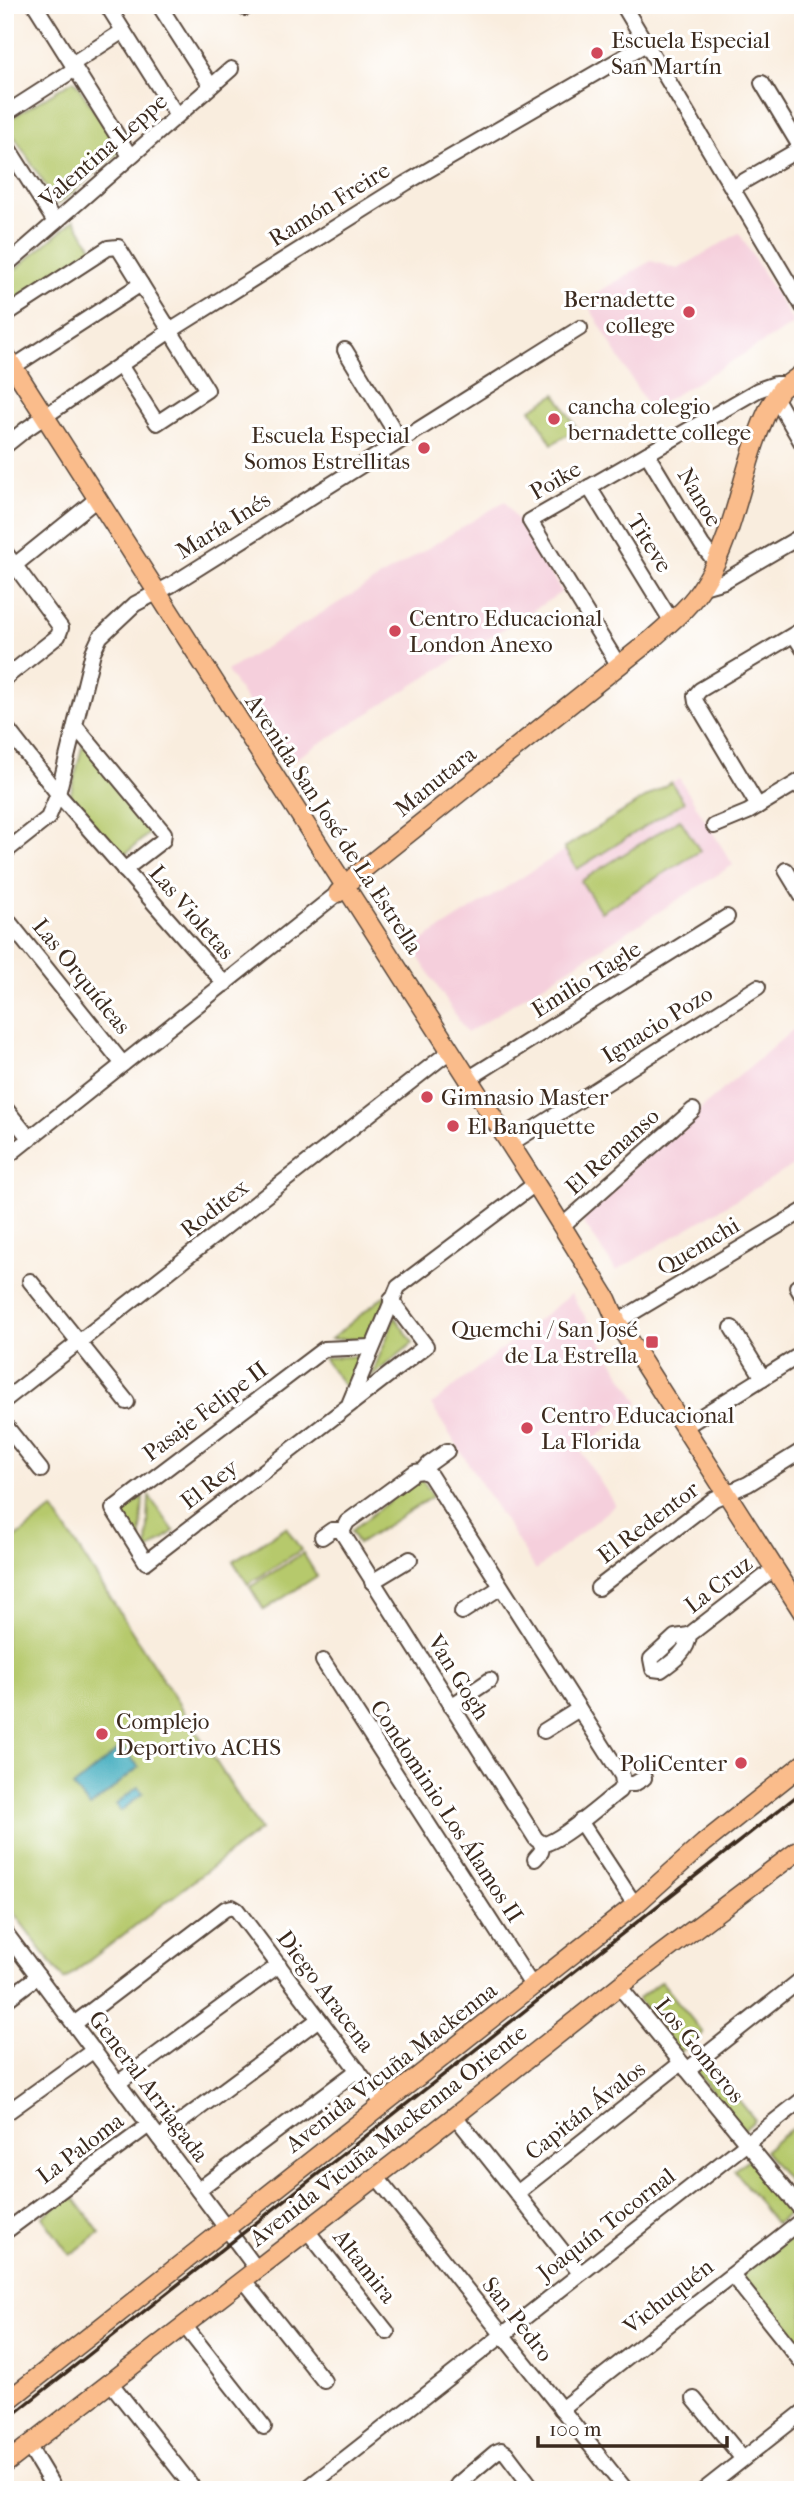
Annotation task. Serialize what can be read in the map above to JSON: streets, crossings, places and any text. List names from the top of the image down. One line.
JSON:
{"streets":{"main road":["Manutara","Avenida San José de La Estrella","Avenida Vicuña Mackenna","Avenida Vicuña Mackenna Oriente"],"street":["Valentina Leppe","Ramón Freire","Poike","Nanoe","María Inés","Titeve","Las Violetas","Las Orquídeas","Emilio Tagle","Ignacio Pozo","El Remanso","Roditex","Quemchi","Pasaje Felipe II","El Rey","El Redentor","La Cruz","Van Gogh","Condominio Los Álamos II","Diego Aracena","Los Gomeros","General Arriagada","Capitán Ávalos","La Paloma","Joaquín Tocornal","Altamira","Vichuquén","San Pedro"]},"crossings":[["Ramón Freire","Avenida San José de La Estrella"],["Poike","Nanoe"],["Poike","Titeve"],["Poike","Manutara"],["Nanoe","Manutara"],["María Inés","Avenida San José de La Estrella"],["María Inés","Las Violetas"],["Titeve","Manutara"],["Manutara","Avenida San José de La Estrella"],["Manutara","Las Violetas"],["Manutara","Las Orquídeas"],["Avenida San José de La Estrella","Emilio Tagle"],["Avenida San José de La Estrella","Ignacio Pozo"],["Avenida San José de La Estrella","El Remanso"],["Avenida San José de La Estrella","Roditex"],["Avenida San José de La Estrella","Quemchi"],["Avenida San José de La Estrella","El Redentor"],["Avenida San José de La Estrella","La Cruz"],["Pasaje Felipe II","El Rey"],["Condominio Los Álamos II","Avenida Vicuña Mackenna"],["Diego Aracena","Avenida Vicuña Mackenna"],["Diego Aracena","General Arriagada"],["Los Gomeros","Capitán Ávalos"],["Los Gomeros","Avenida Vicuña Mackenna Oriente"],["Los Gomeros","Joaquín Tocornal"],["Avenida Vicuña Mackenna","General Arriagada"],["General Arriagada","Avenida Vicuña Mackenna Oriente"],["General Arriagada","La Paloma"],["Avenida Vicuña Mackenna Oriente","Altamira"],["Avenida Vicuña Mackenna Oriente","San Pedro"],["Joaquín Tocornal","San Pedro"],["Vichuquén","San Pedro"]],"places":{"other":["Escuela Especial San Martín","Bernadette college","cancha colegio bernadette college","Escuela Especial Somos Estrellitas","Centro Educacional London Anexo","Gimnasio Master","El Banquette","Centro Educacional La Florida","Complejo Deportivo ACHS","PoliCenter"],"transit":["Quemchi / San José de La Estrella"]},"scale_bar":"100 m"}
